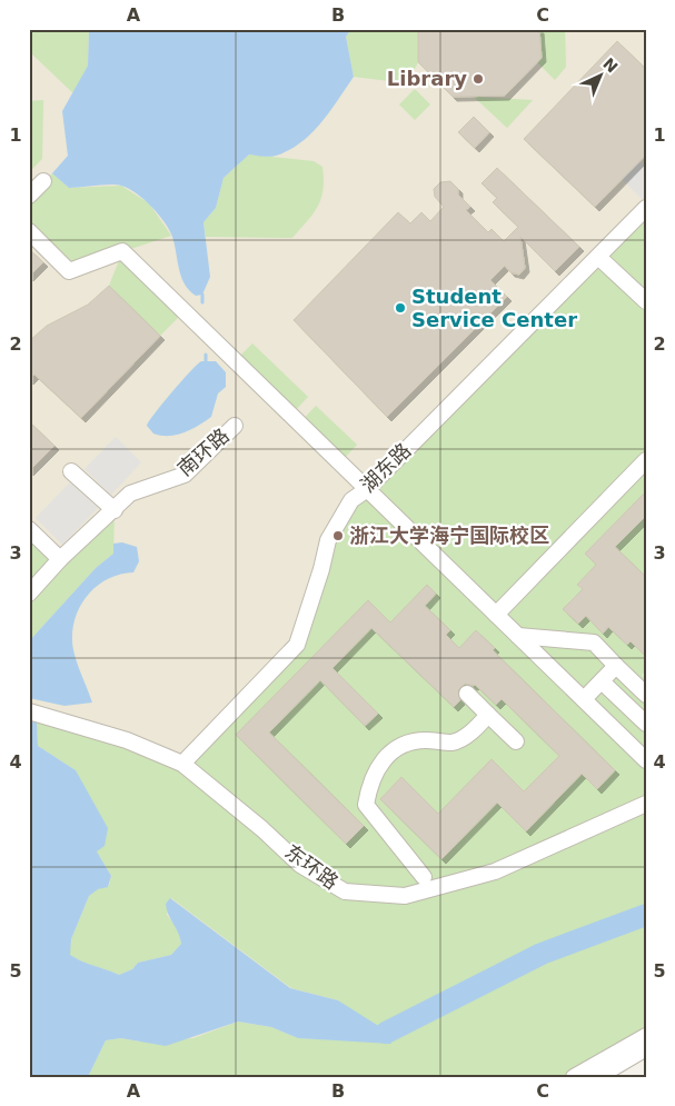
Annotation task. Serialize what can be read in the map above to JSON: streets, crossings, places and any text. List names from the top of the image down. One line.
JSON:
{"streets":{"street":["南环路","湖东路","东环路"]},"crossings":[["湖东路","东环路"]],"places":["Library","Student Service Center","浙江大学海宁国际校区"],"north":"top right","grid":{"columns":["A","B","C"],"rows":["1","2","3","4","5"]}}
